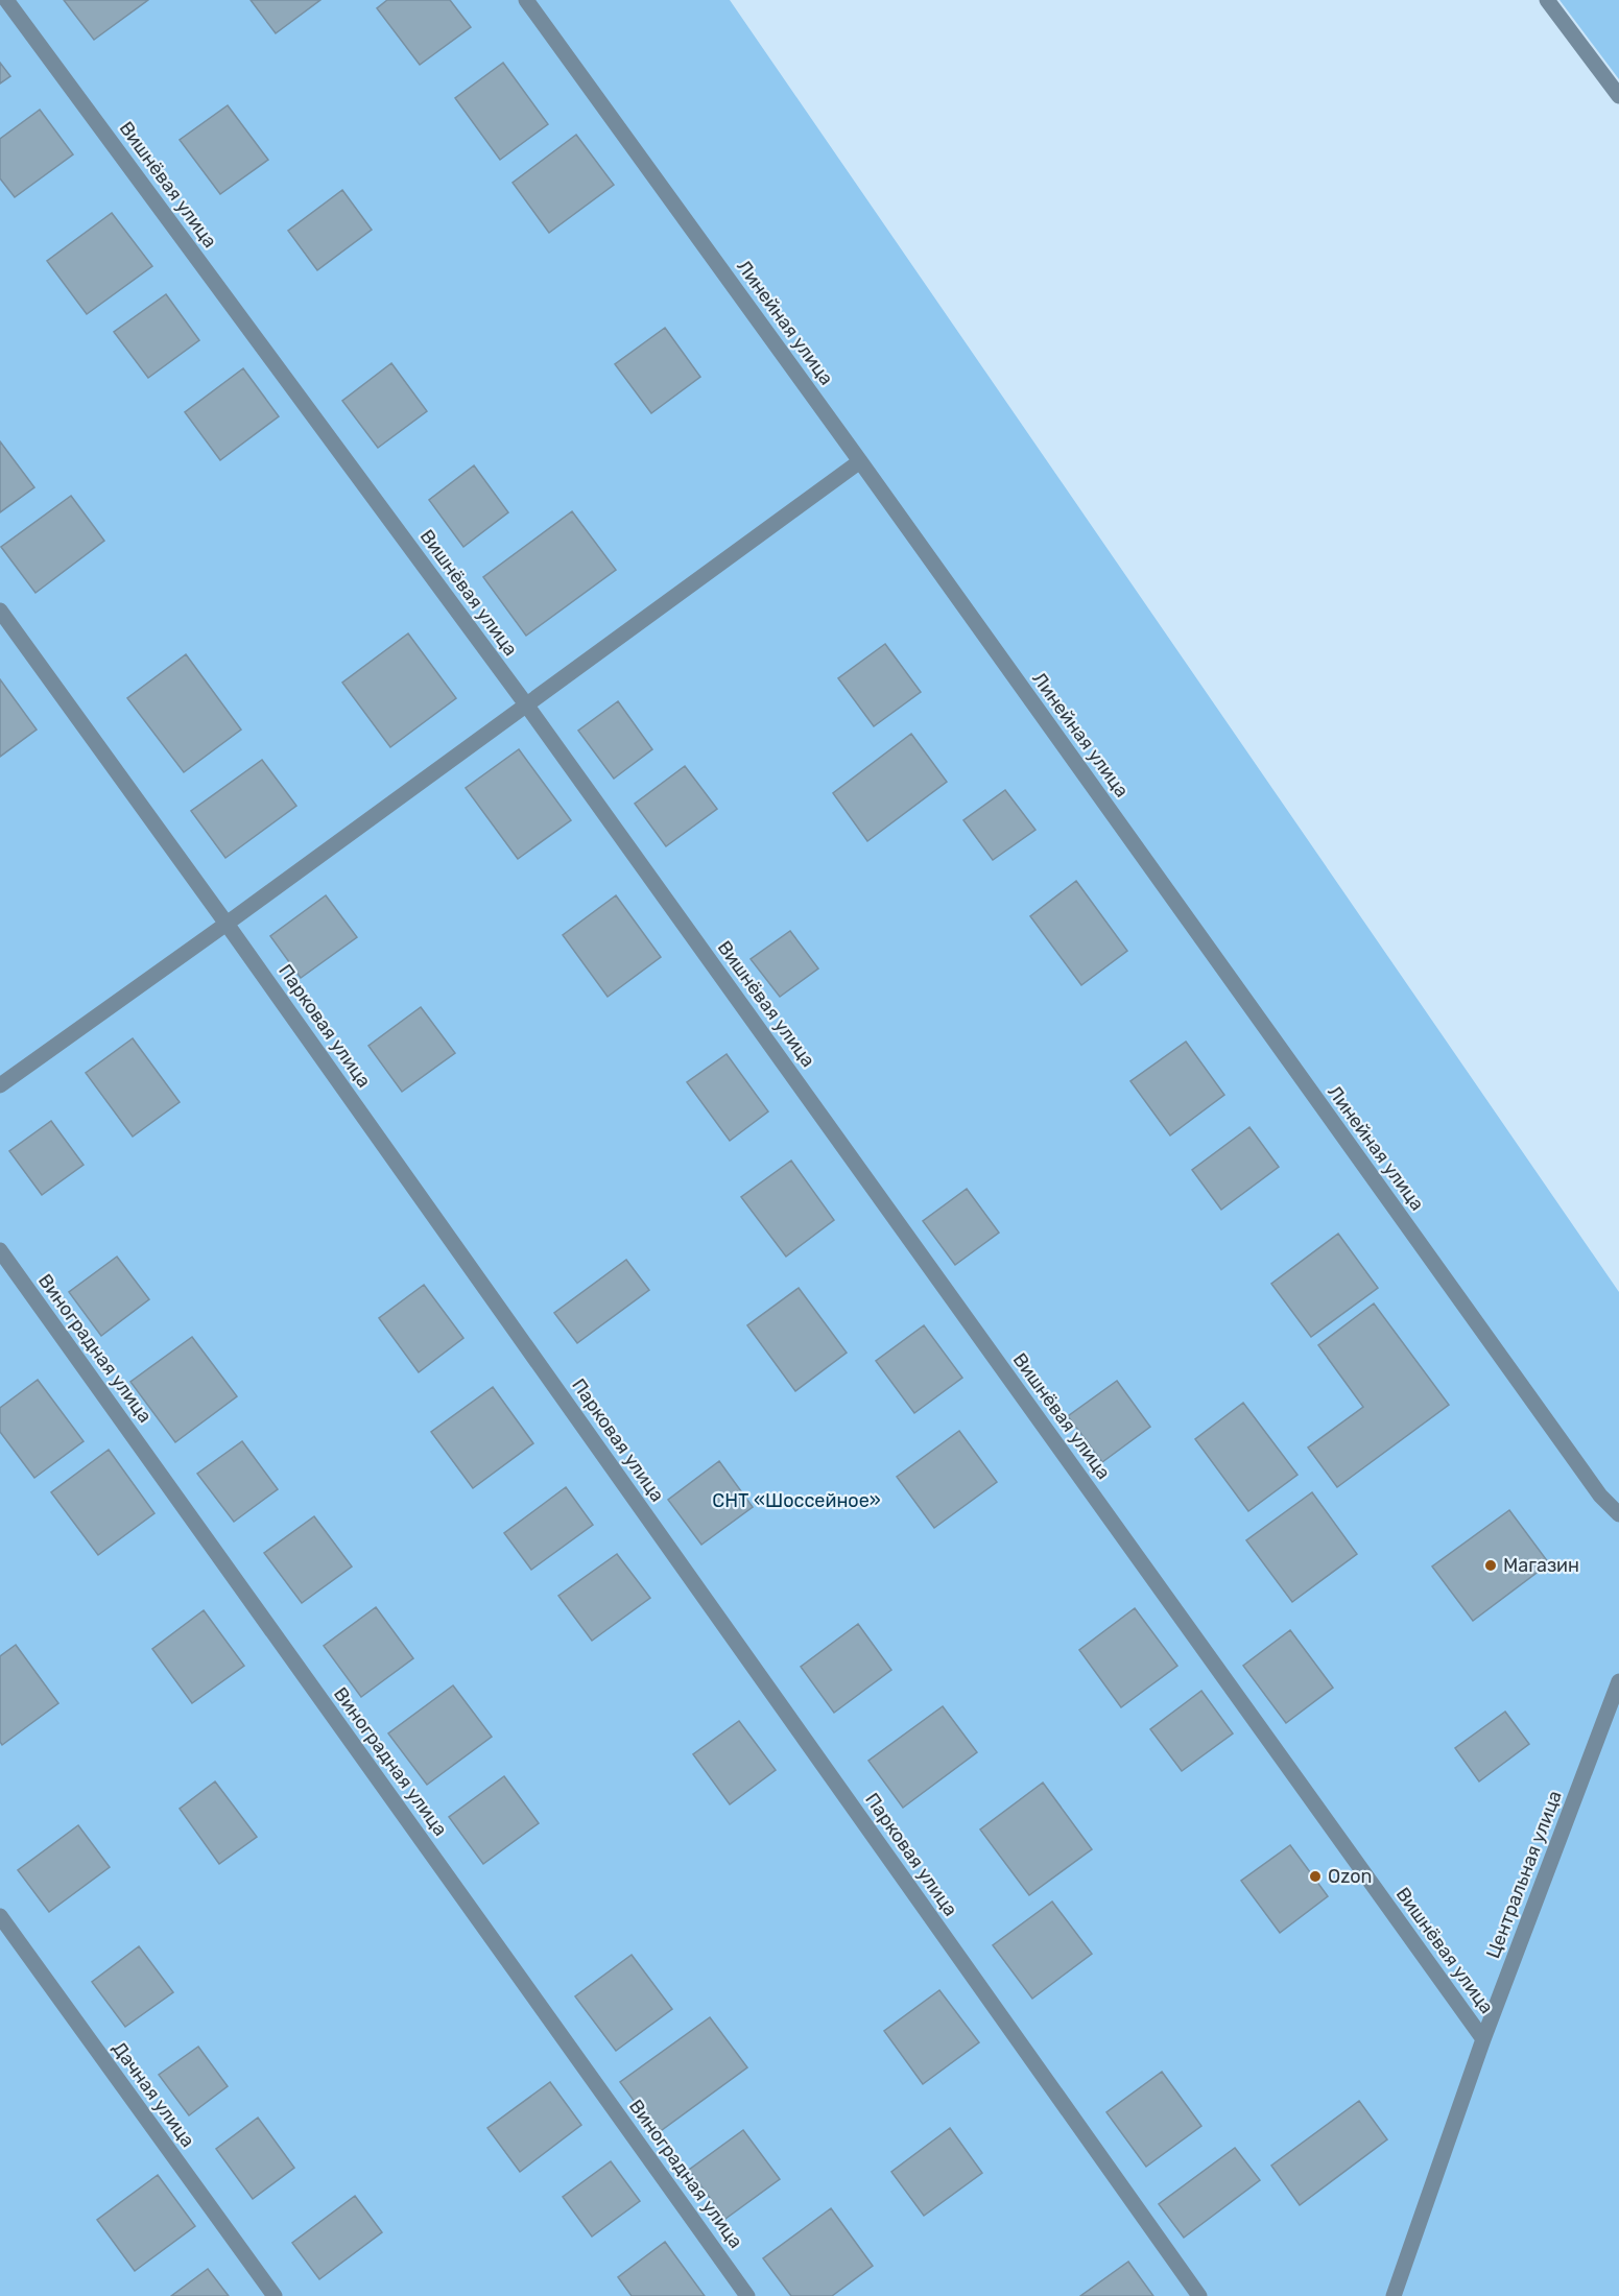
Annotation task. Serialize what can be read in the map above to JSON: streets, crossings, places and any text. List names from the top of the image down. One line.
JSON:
{"streets":{"street":["Вишнёвая улица","Линейная улица","Парковая улица","Виноградная улица","Центральная улица","Дачная улица"]},"crossings":[["Вишнёвая улица","Центральная улица"]],"parks":["СНТ «Шоссейное»"],"places":["Магазин","Ozon"]}
